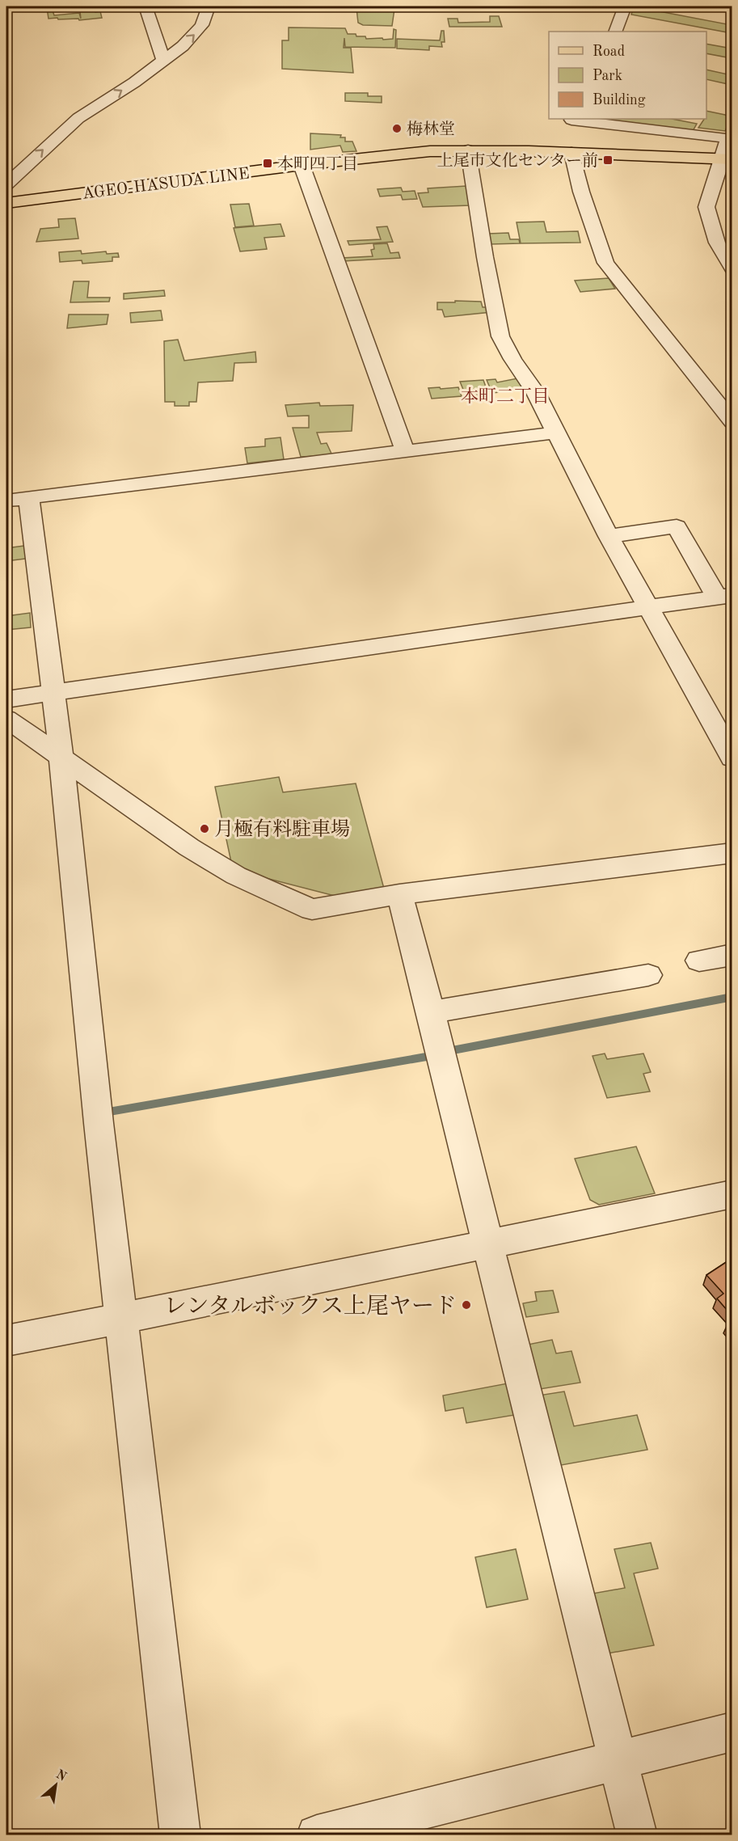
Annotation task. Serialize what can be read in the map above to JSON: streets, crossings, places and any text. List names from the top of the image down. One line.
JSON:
{"streets":{"main road":["AGEO-HASUDA LINE"]},"districts":["本町二丁目"],"places":{"other":["梅林堂","月極有料駐車場","レンタルボックス上尾ヤード"],"transit":["上尾市文化センター前","本町四丁目"]},"legend":["Road","Park","Building"],"north":"top right"}
